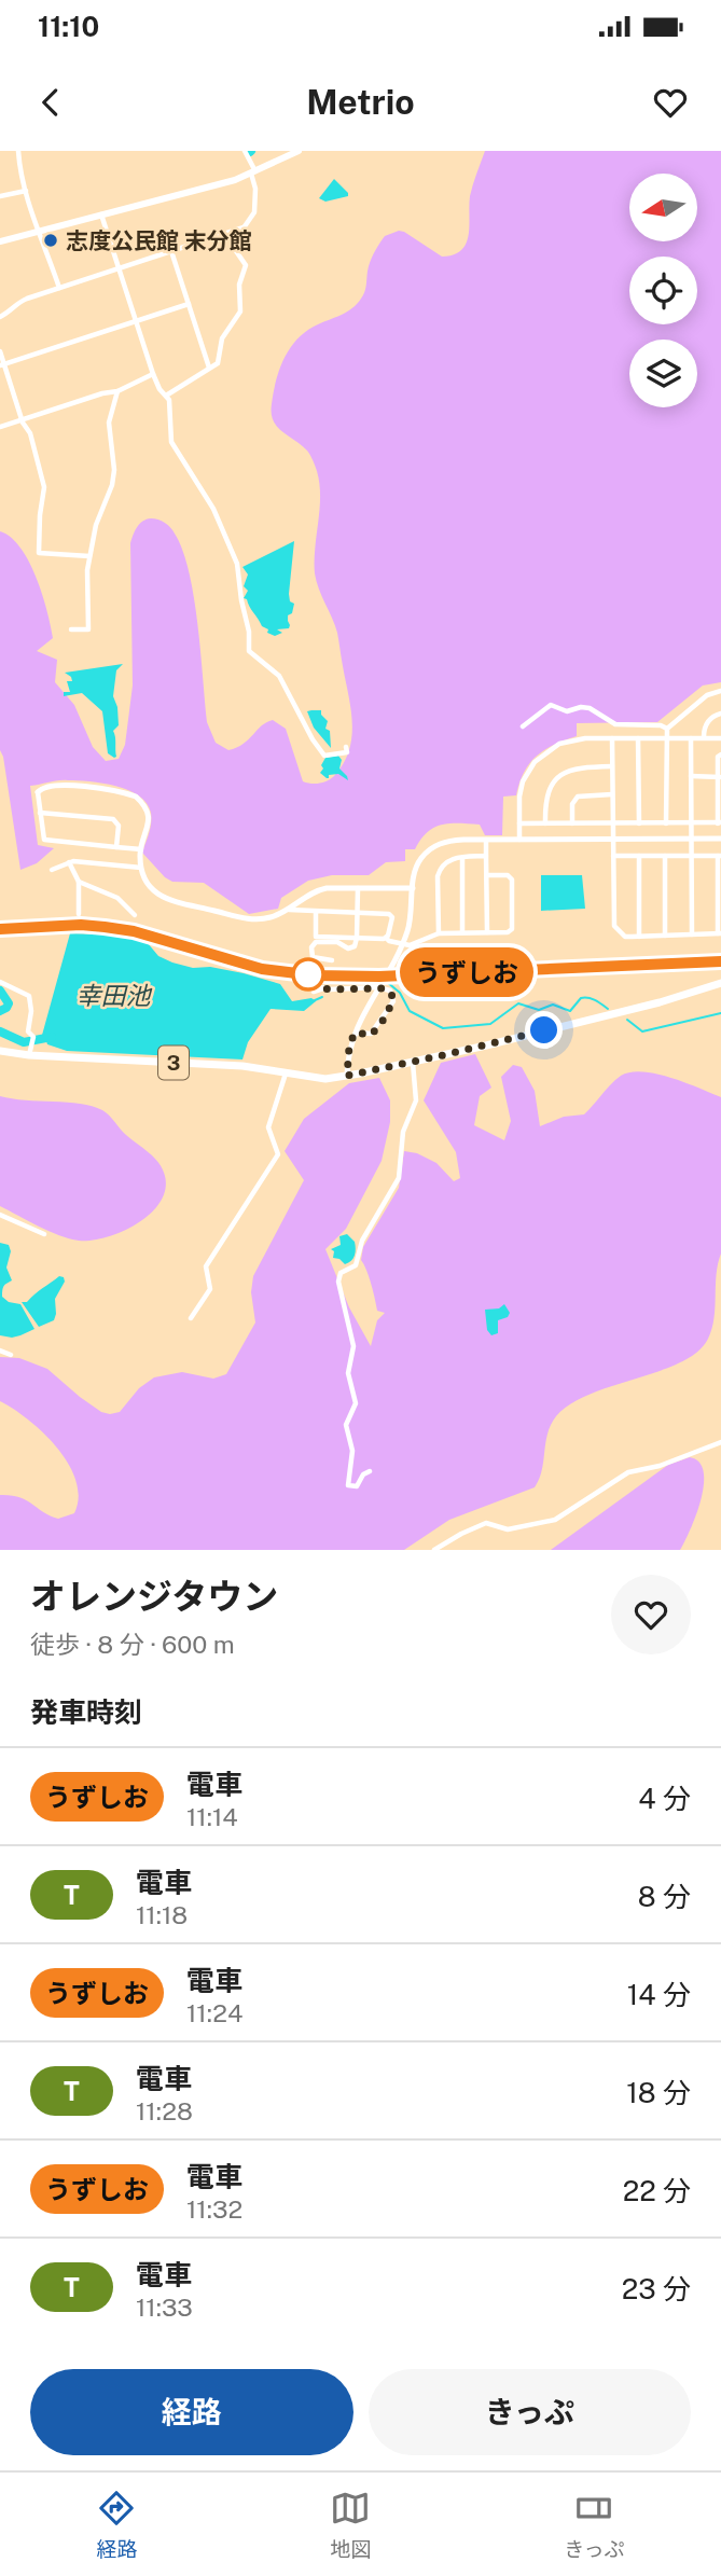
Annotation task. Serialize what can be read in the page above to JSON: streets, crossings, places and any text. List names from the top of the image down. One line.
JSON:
{"streets":{"main road":["3"]},"water":["幸田池"],"places":["志度公民館 末分館"],"north":"left","page":{"status":"11:10","header":"Metrio","on_map":"うずしお","heading":[["オレンジタウン","徒歩 · 8 分 · 600 m"],"発車時刻"],"list":[{"mark":"うずしお","name":"電車","note":"11:14","value":"4 分"},{"mark":"T","name":"電車","note":"11:18","value":"8 分"},{"mark":"うずしお","name":"電車","note":"11:24","value":"14 分"},{"mark":"T","name":"電車","note":"11:28","value":"18 分"},{"mark":"うずしお","name":"電車","note":"11:32","value":"22 分"},{"mark":"T","name":"電車","note":"11:33","value":"23 分"}],"buttons":["経路","きっぷ"],"tabs":["経路","地図","きっぷ"]}}
